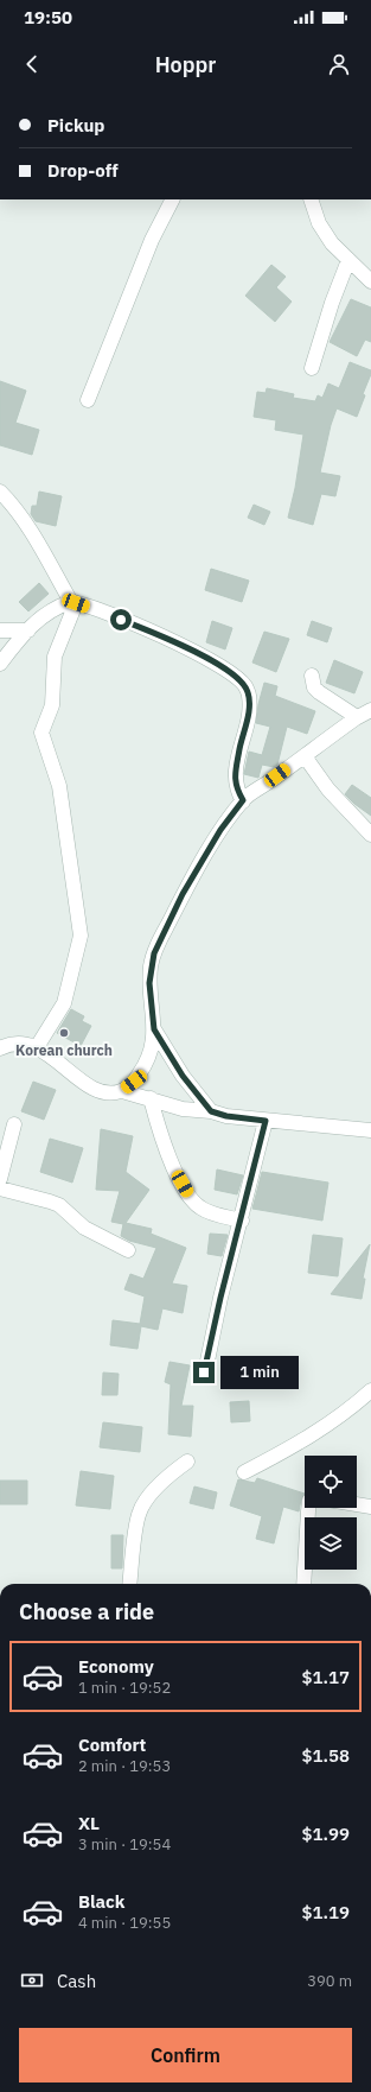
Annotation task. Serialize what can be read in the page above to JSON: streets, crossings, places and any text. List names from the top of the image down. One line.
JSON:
{"places":["Korean church"],"page":{"status":"19:50","header":"Hoppr","banner":["Pickup","Drop-off"],"bubble":"1 min","heading":"Choose a ride","list":[{"name":"Economy","note":"1 min · 19:52","value":"$1.17"},{"name":"Comfort","note":"2 min · 19:53","value":"$1.58"},{"name":"XL","note":"3 min · 19:54","value":"$1.99"},{"name":"Black","note":"4 min · 19:55","value":"$1.19"}],"pay":["Cash","390 m"],"buttons":"Confirm"}}
